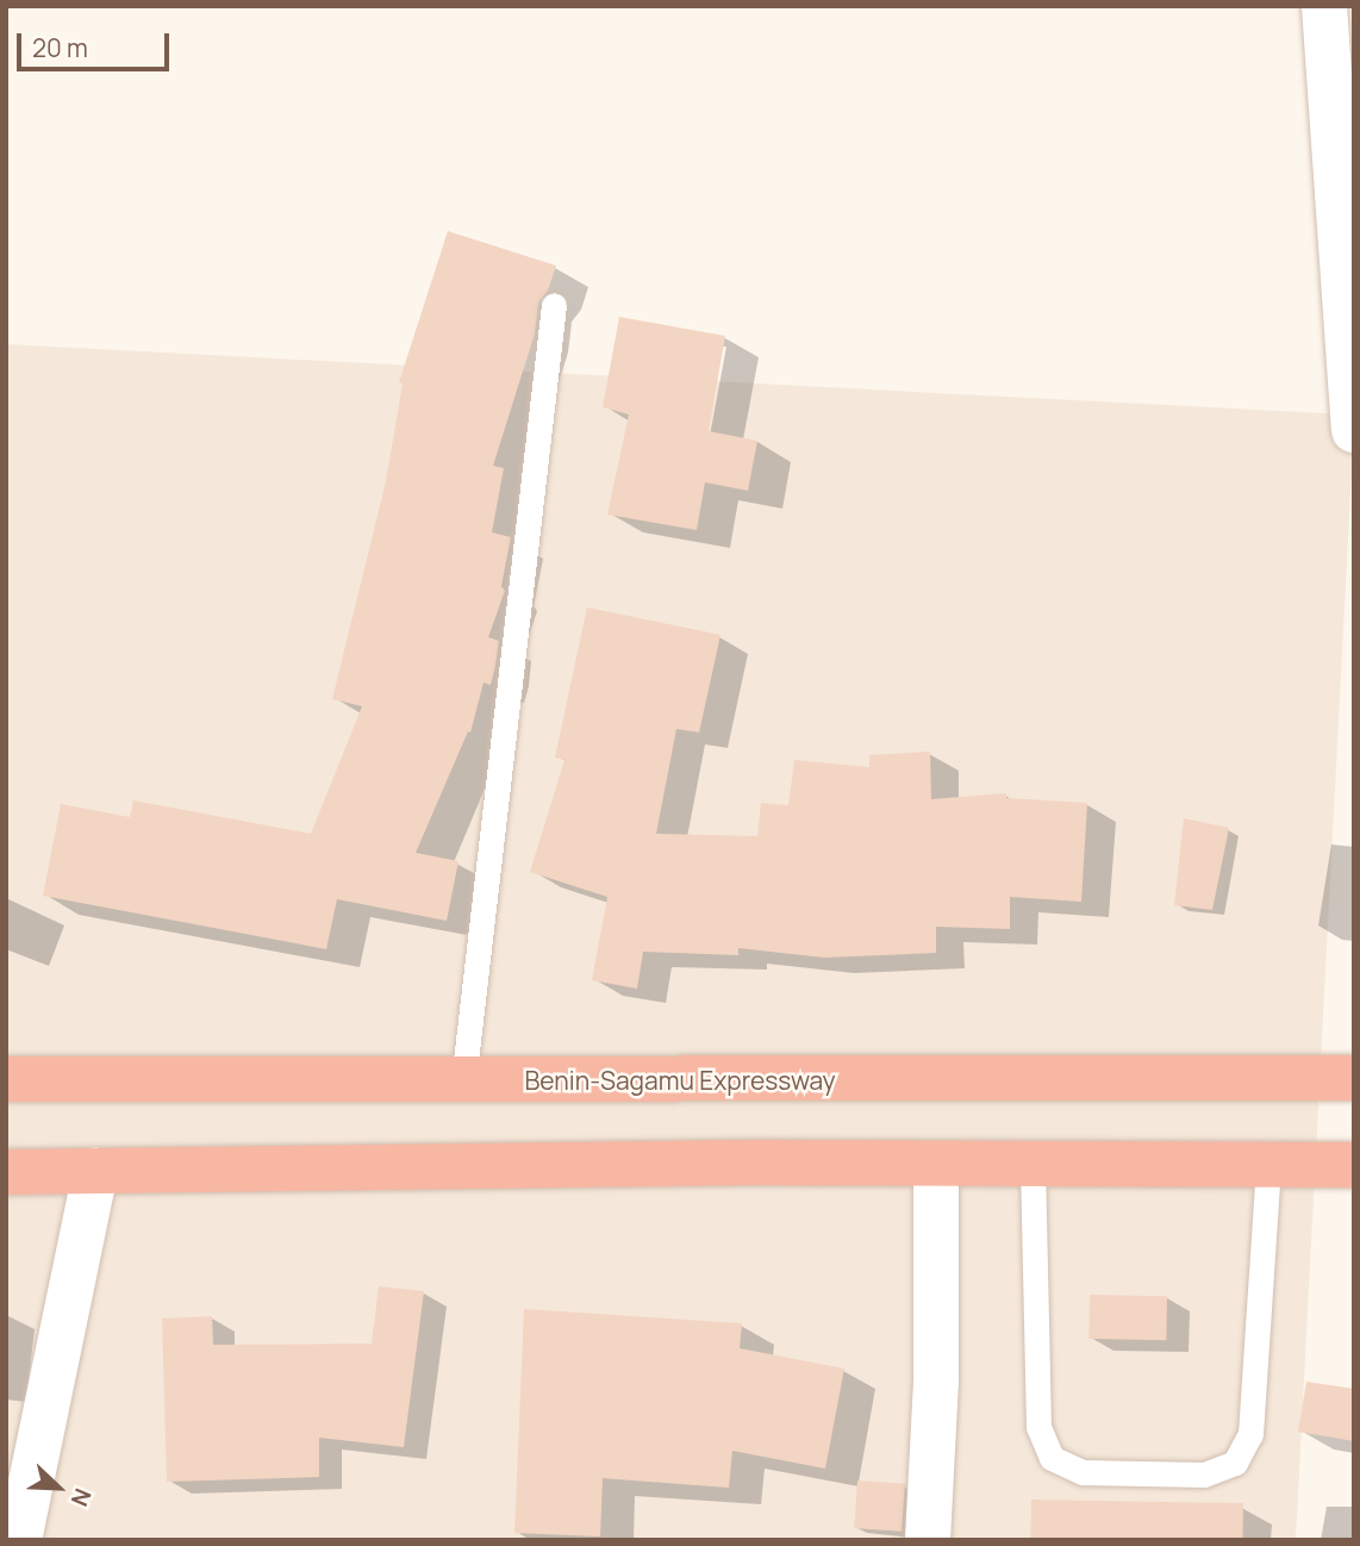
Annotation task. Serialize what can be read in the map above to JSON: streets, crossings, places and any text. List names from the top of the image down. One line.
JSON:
{"streets":{"highway":["Benin-Sagamu Expressway"]},"scale_bar":"20 m","north":"bottom right"}
